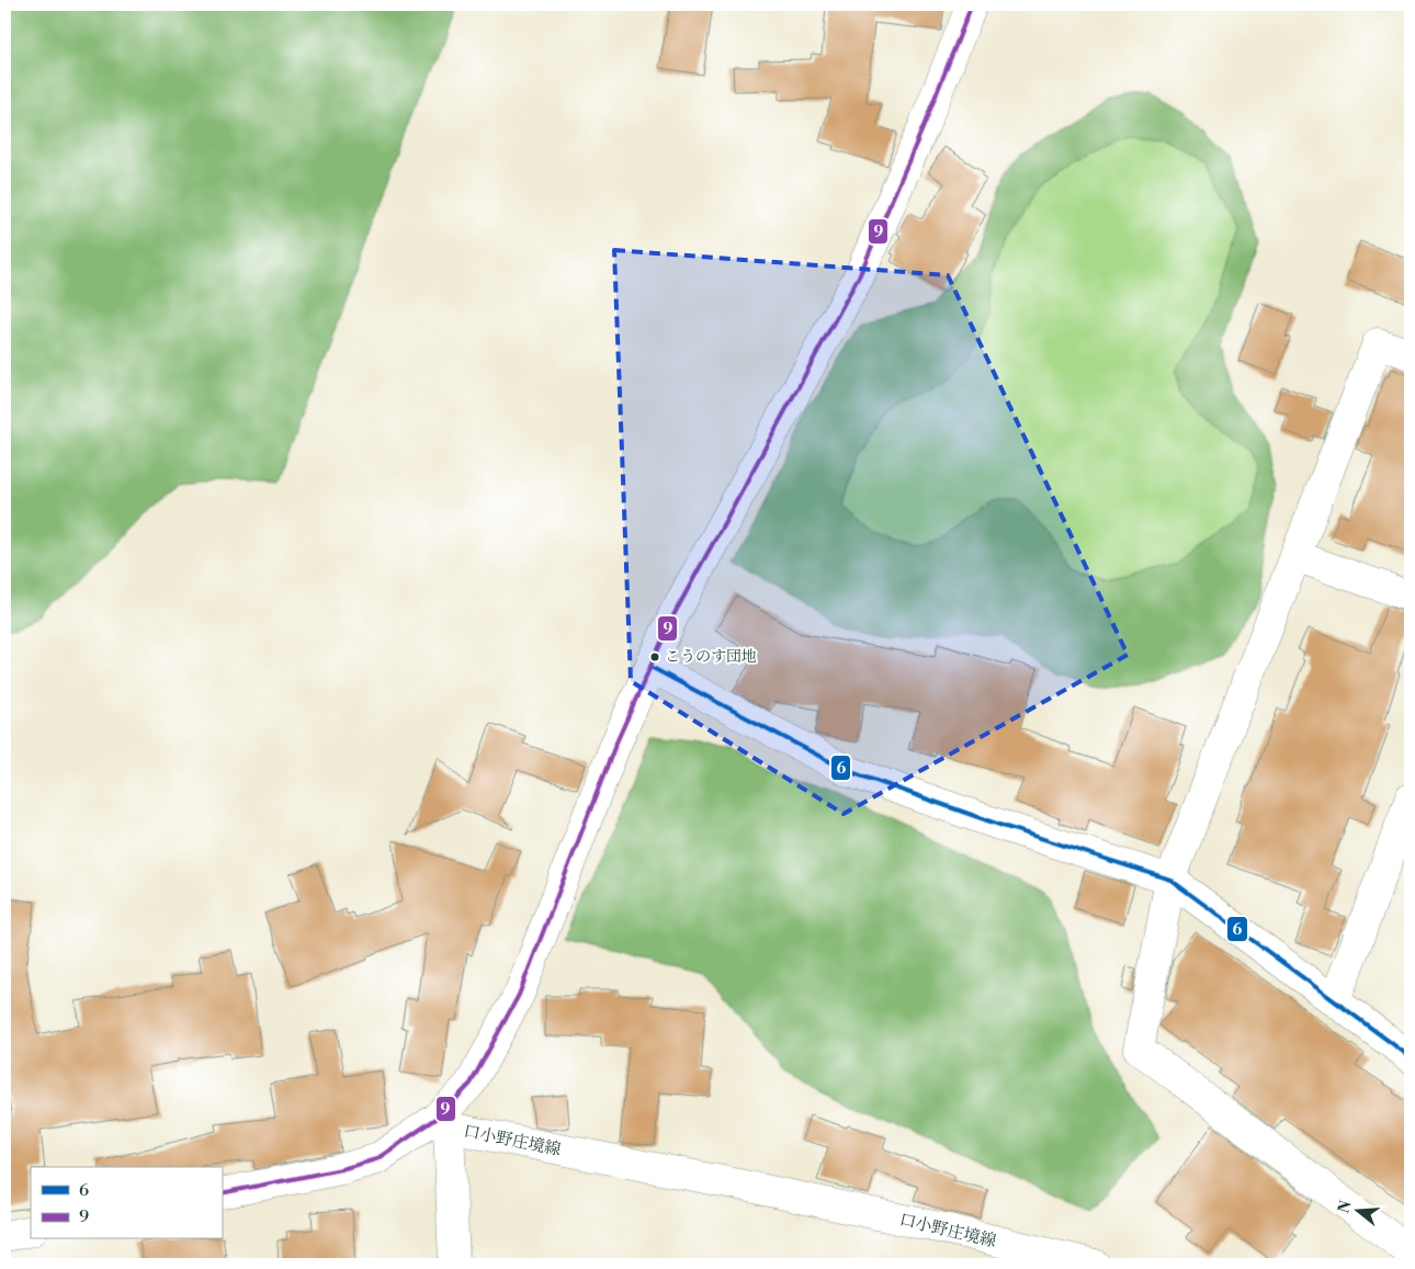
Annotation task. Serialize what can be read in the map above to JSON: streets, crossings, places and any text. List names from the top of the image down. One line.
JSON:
{"streets":{"street":["口小野庄境線"]},"places":["こうのす団地"],"lines":["transit line 9","transit line 6"],"legend":["6","9"],"north":"left"}
